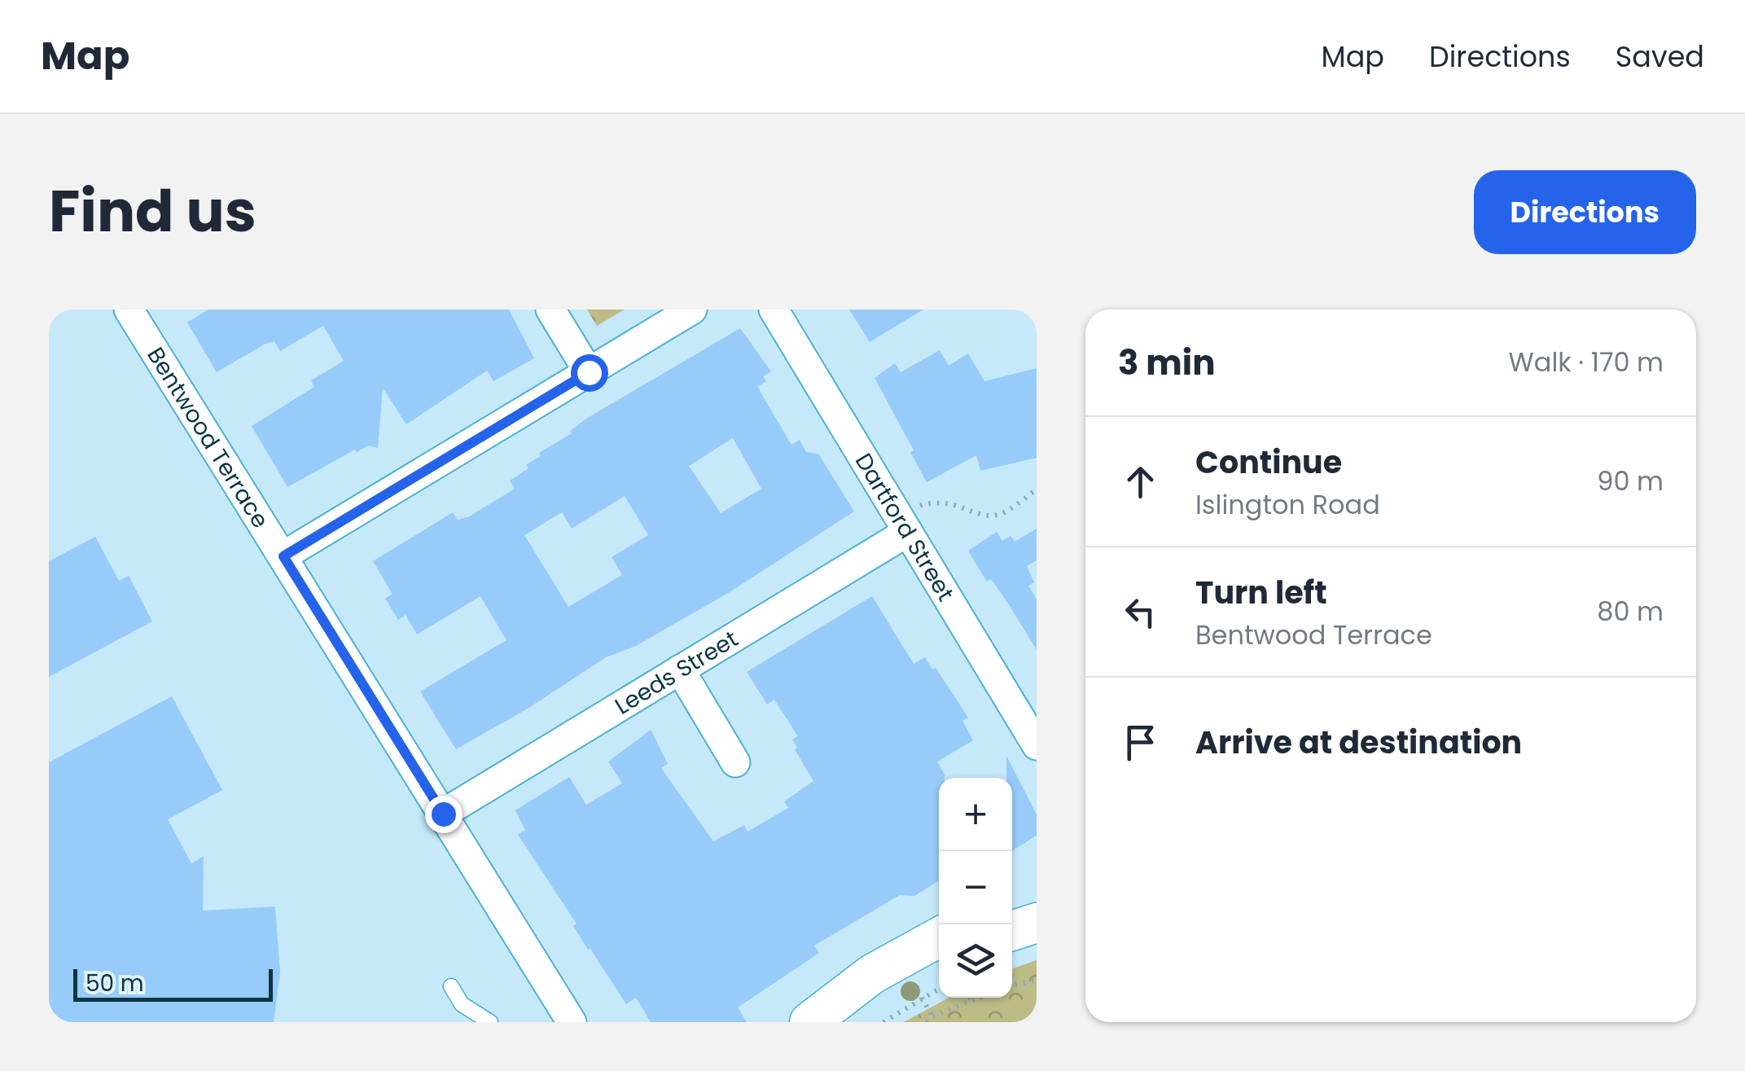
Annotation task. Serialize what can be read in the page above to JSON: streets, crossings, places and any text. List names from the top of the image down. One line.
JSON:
{"streets":{"street":["Bentwood Terrace","Dartford Street","Leeds Street"]},"crossings":[["Bentwood Terrace","Leeds Street"],["Dartford Street","Leeds Street"]],"scale_bar":"50 m","page":{"header":"Map","nav":["Map","Directions","Saved"],"title":"Find us","buttons":"Directions","heading":["3 min","Walk · 170 m"],"list":[["Continue","Islington Road","90 m"],["Turn left","Bentwood Terrace","80 m"],"Arrive at destination"],"map_buttons":["+","−"],"scale":"50 m"}}
